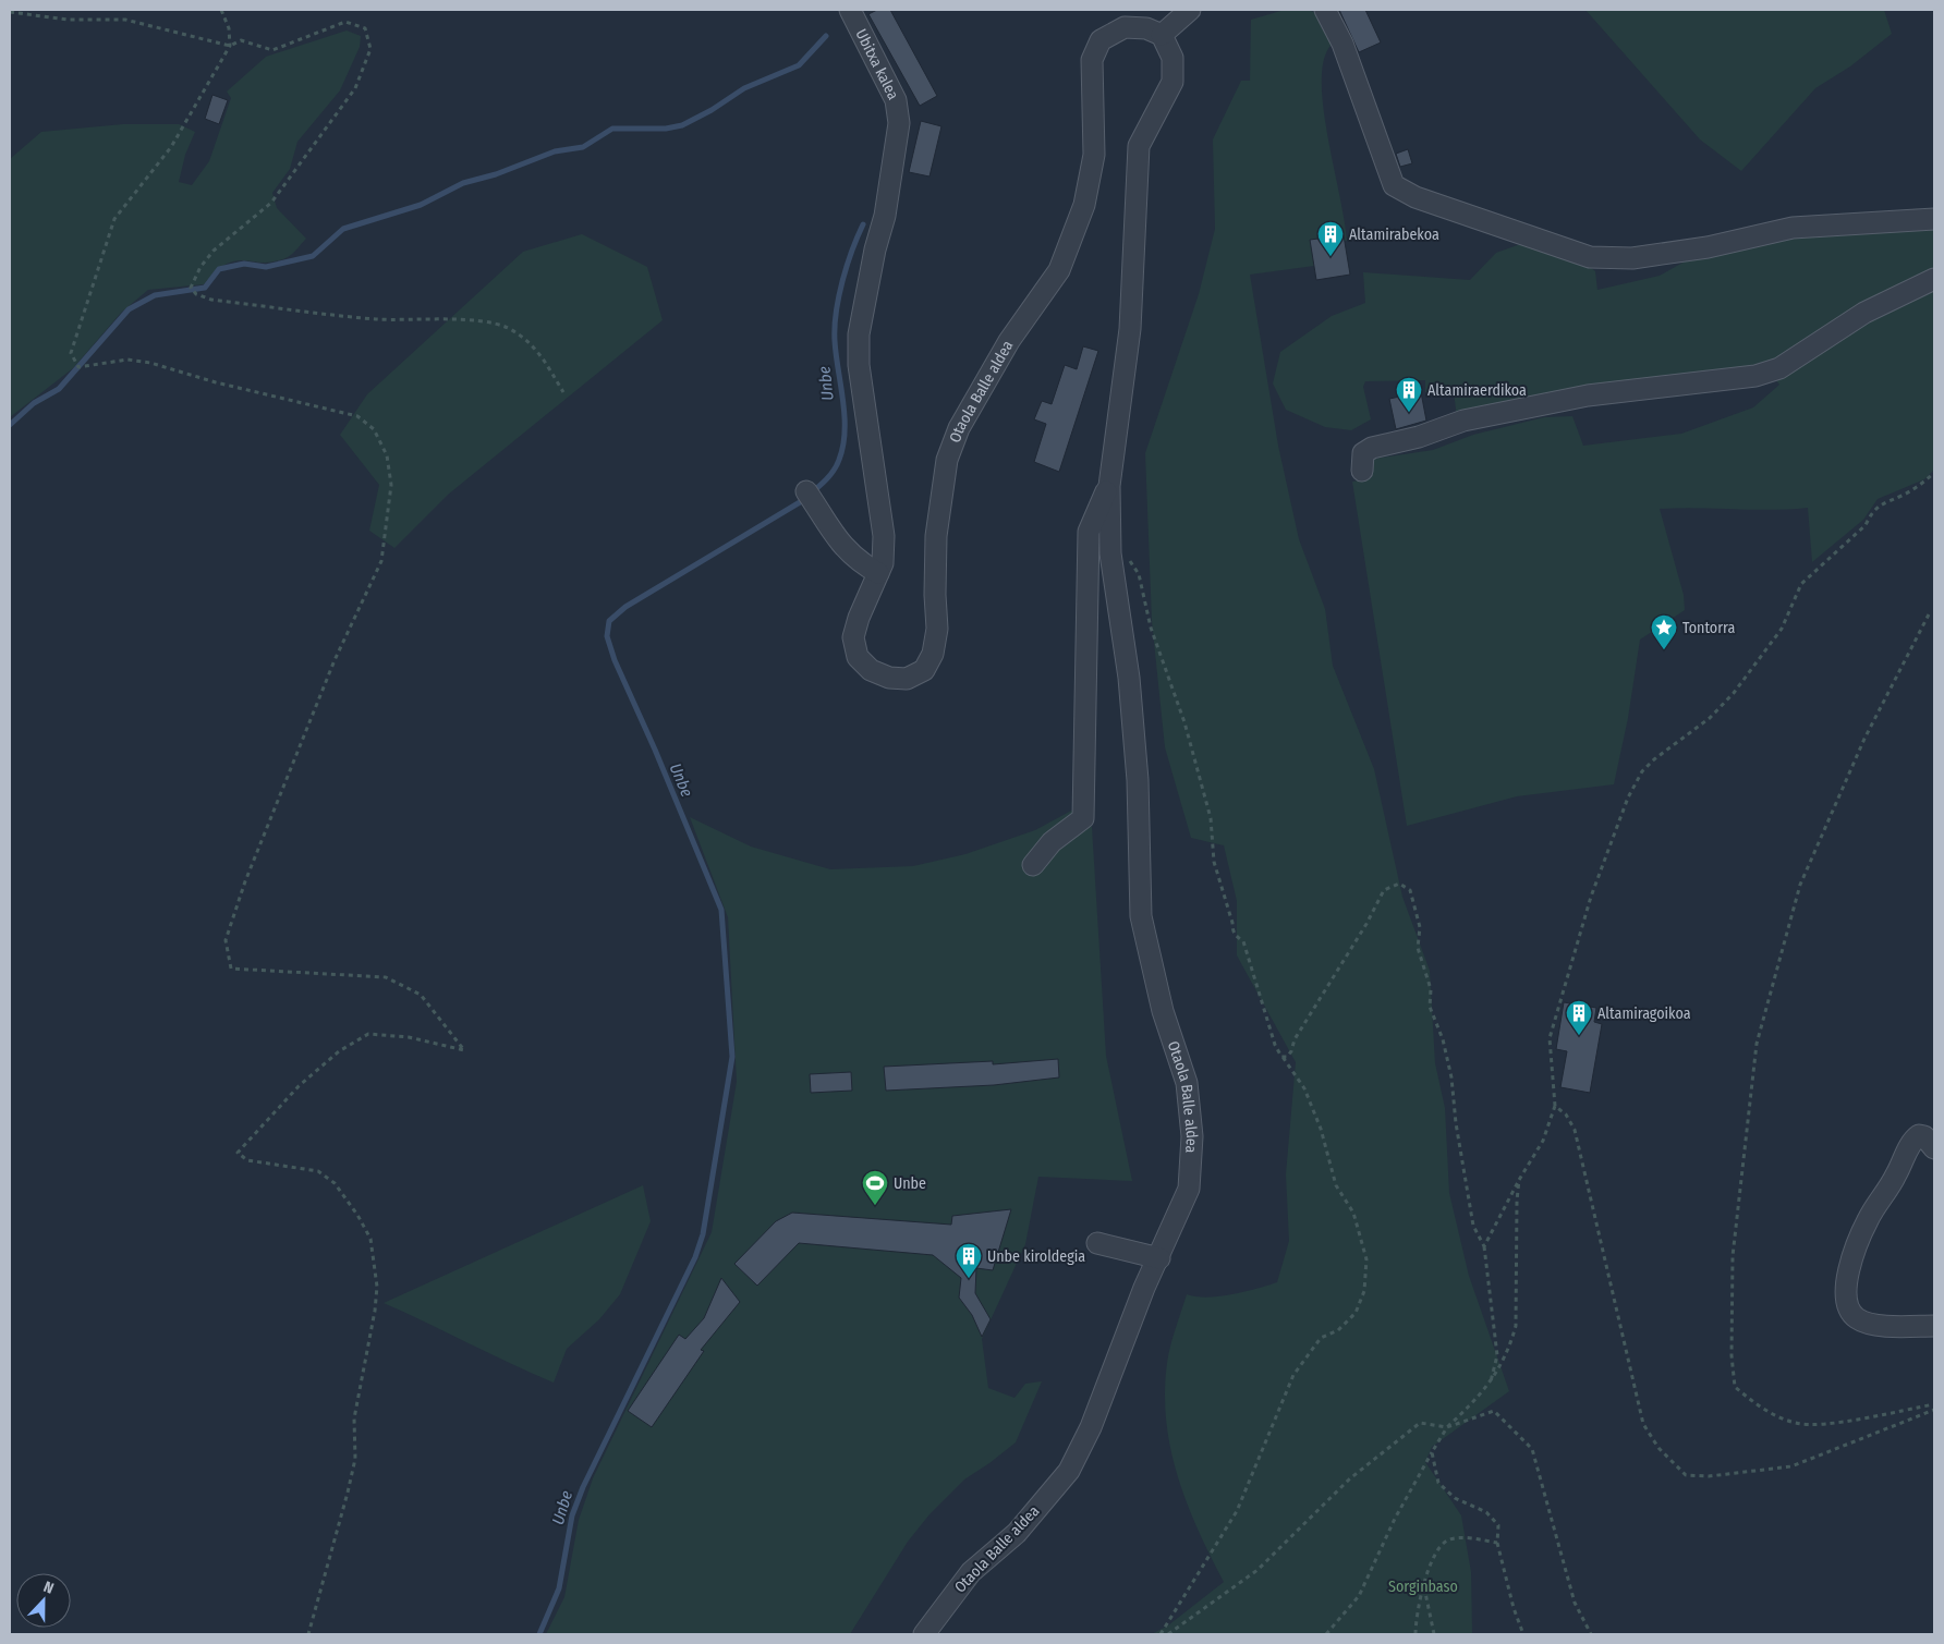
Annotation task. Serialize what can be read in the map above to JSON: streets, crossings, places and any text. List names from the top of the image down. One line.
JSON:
{"streets":{"street":["Ubitxa kalea","Otaola Balle aldea"]},"crossings":[["Ubitxa kalea","Otaola Balle aldea"]],"water":["Unbe"],"parks":["Sorginbaso"],"places":{"building":["Altamirabekoa","Altamiraerdikoa","Altamiragoikoa","Unbe kiroldegia"],"place":["Tontorra"],"sports":["Unbe"]},"north":"top"}
